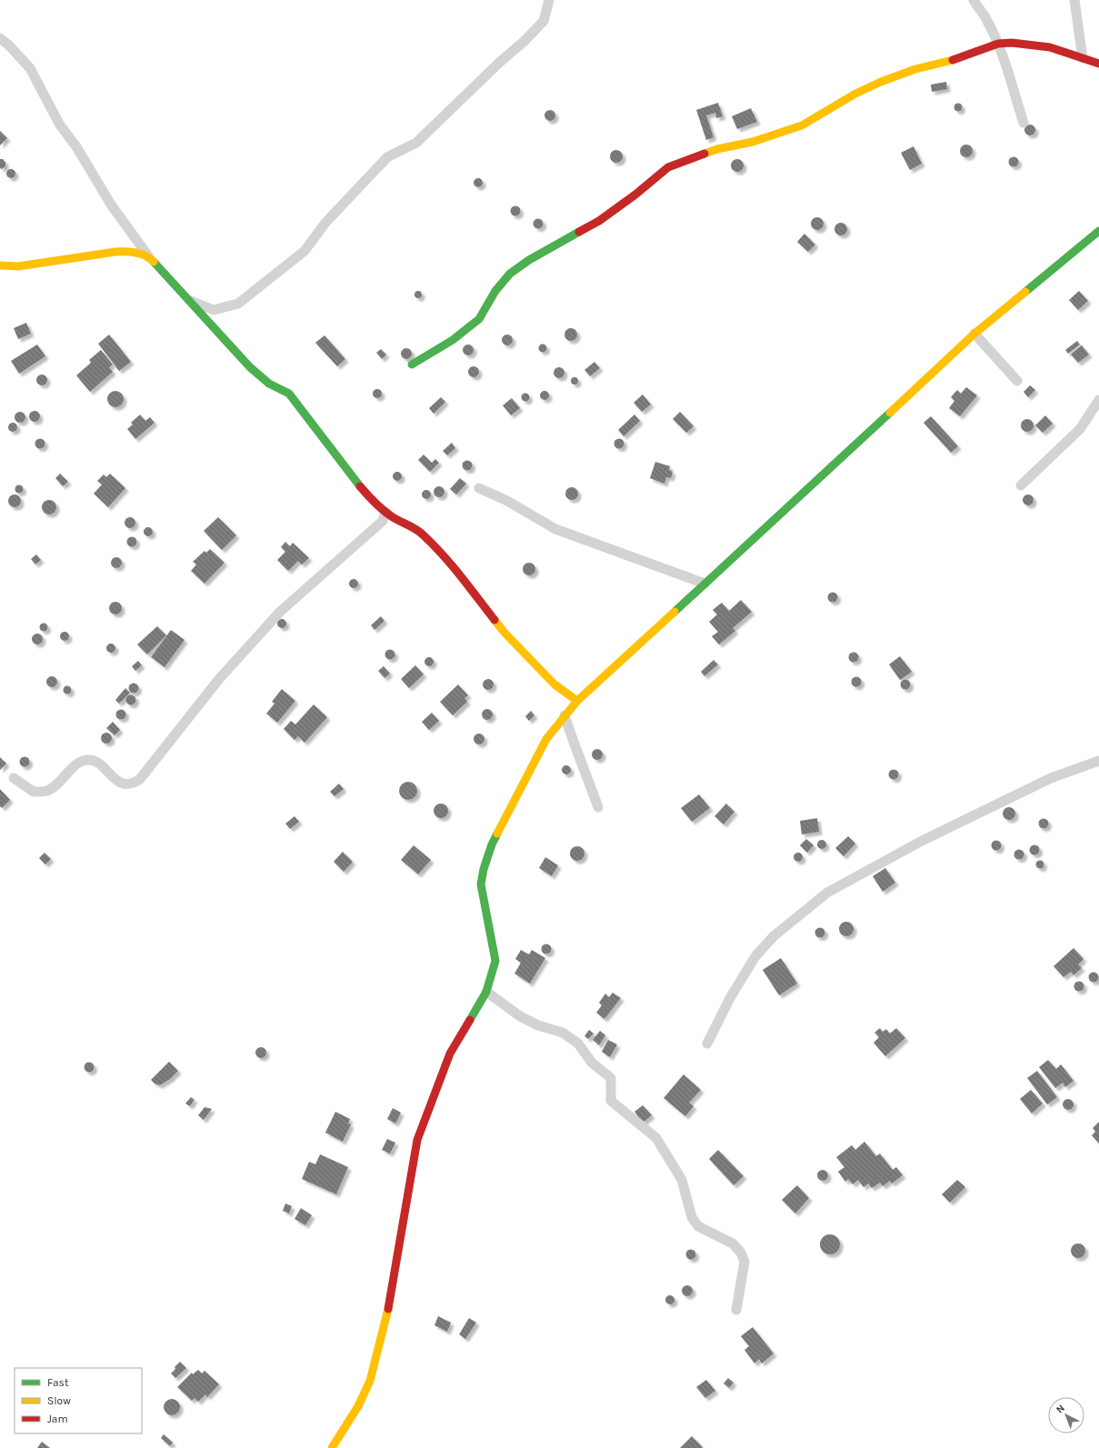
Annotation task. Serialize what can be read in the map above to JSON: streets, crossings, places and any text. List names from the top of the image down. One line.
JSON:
{"legend":["Fast","Slow","Jam"],"north":"top left"}
